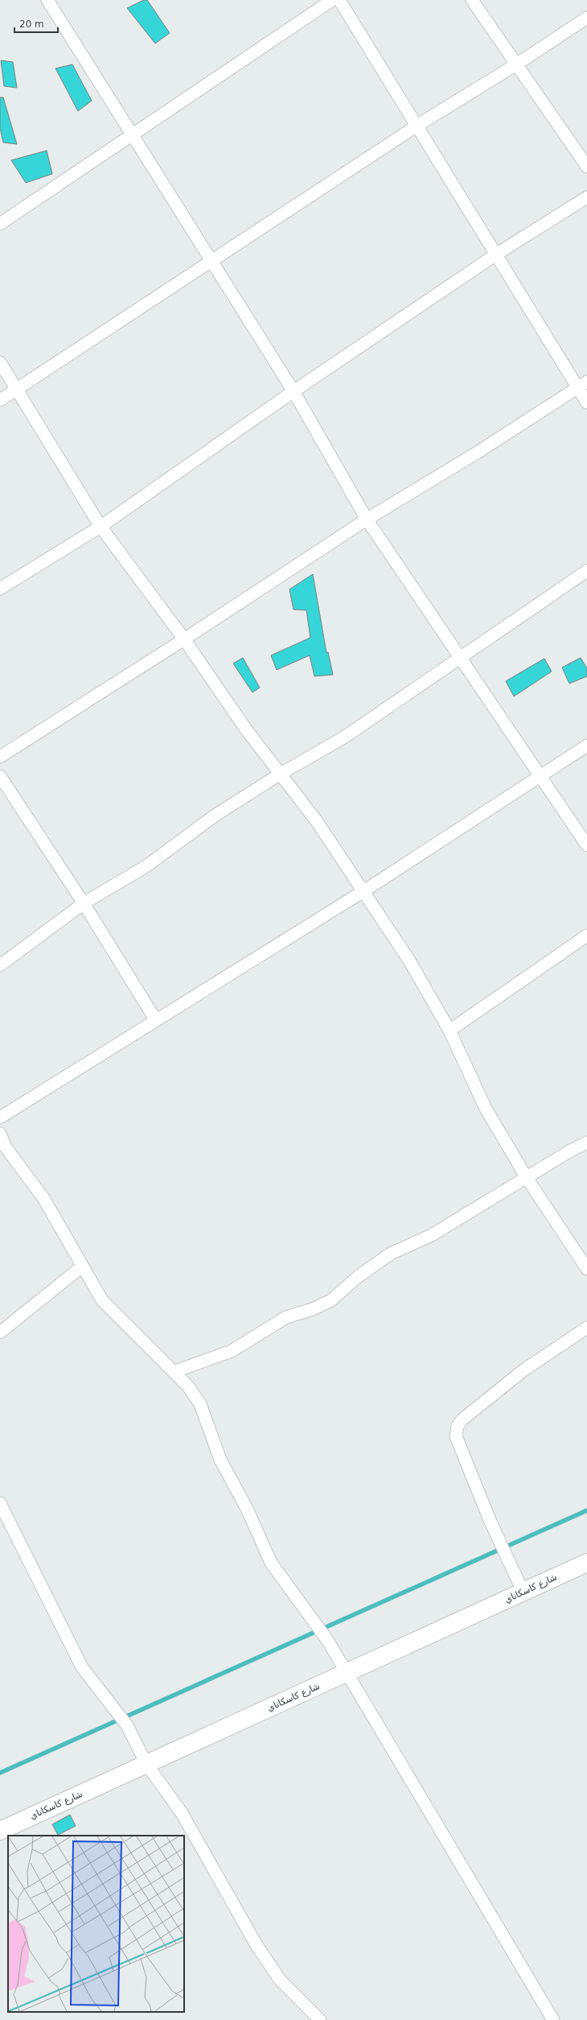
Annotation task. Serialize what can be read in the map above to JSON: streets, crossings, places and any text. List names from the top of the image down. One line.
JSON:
{"streets":{"street":["شارع كاسكاناي"]},"scale_bar":"20 m"}
